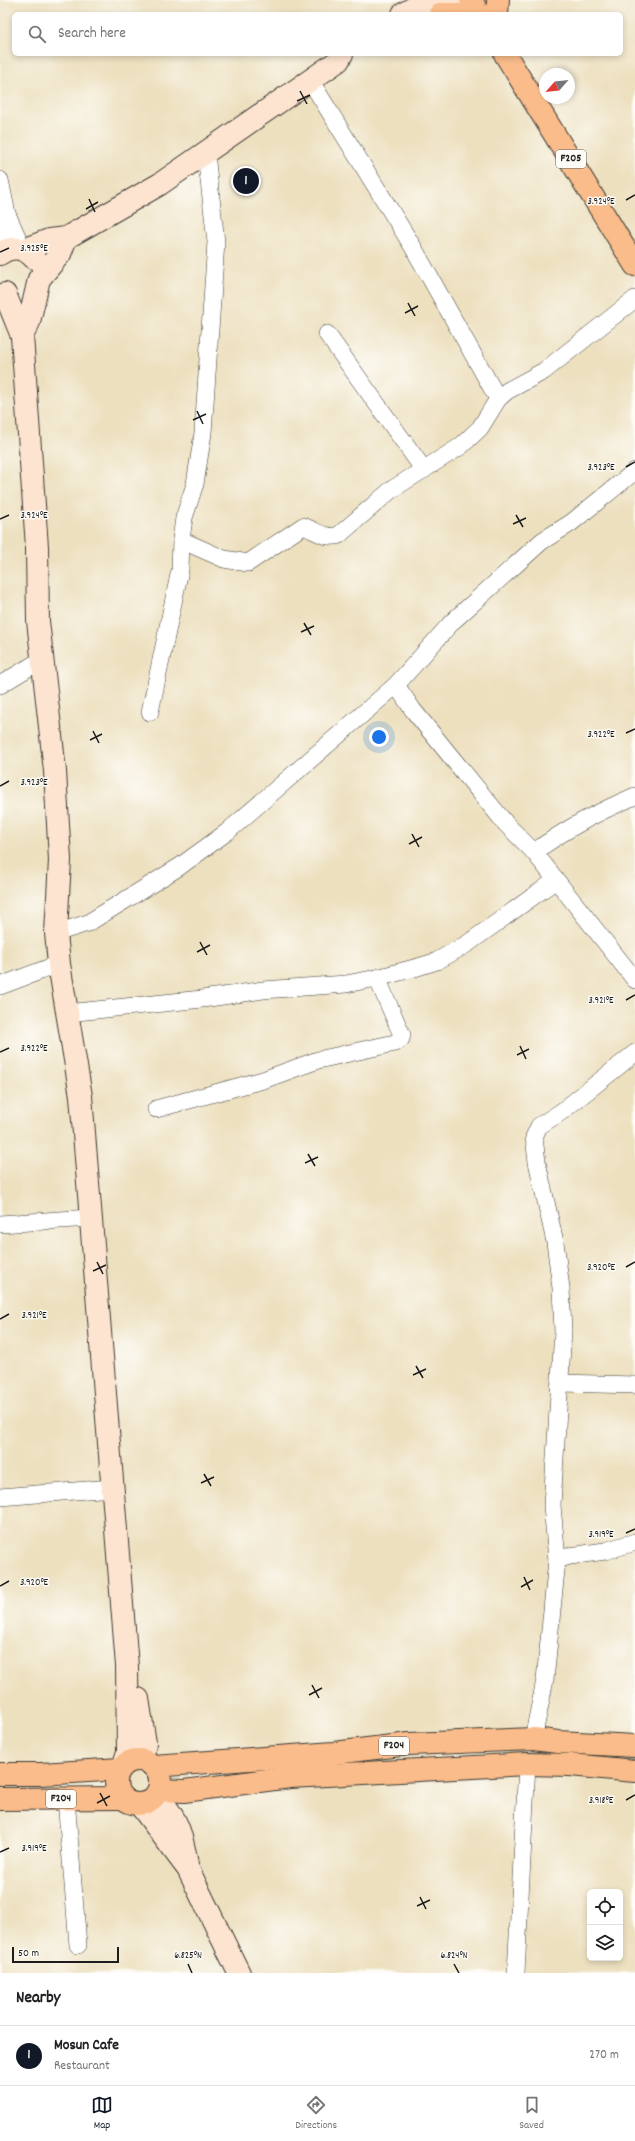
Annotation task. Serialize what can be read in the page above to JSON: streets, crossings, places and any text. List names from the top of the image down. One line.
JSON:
{"streets":{"main road":["F205","F204"]},"scale_bar":"50 m","north":"bottom left","page":{"search":"Search here","pins":"1","scale":"50 m","heading":"Nearby","list":[{"mark":"1","name":"Mosun Cafe","note":"Restaurant","value":"270 m"}],"nav":["Map","Directions","Saved"]},"coordinates":["3.924°E","3.925°E","3.923°E","3.922°E","3.921°E","3.920°E","3.919°E","3.918°E","6.825°N","6.824°N"]}
